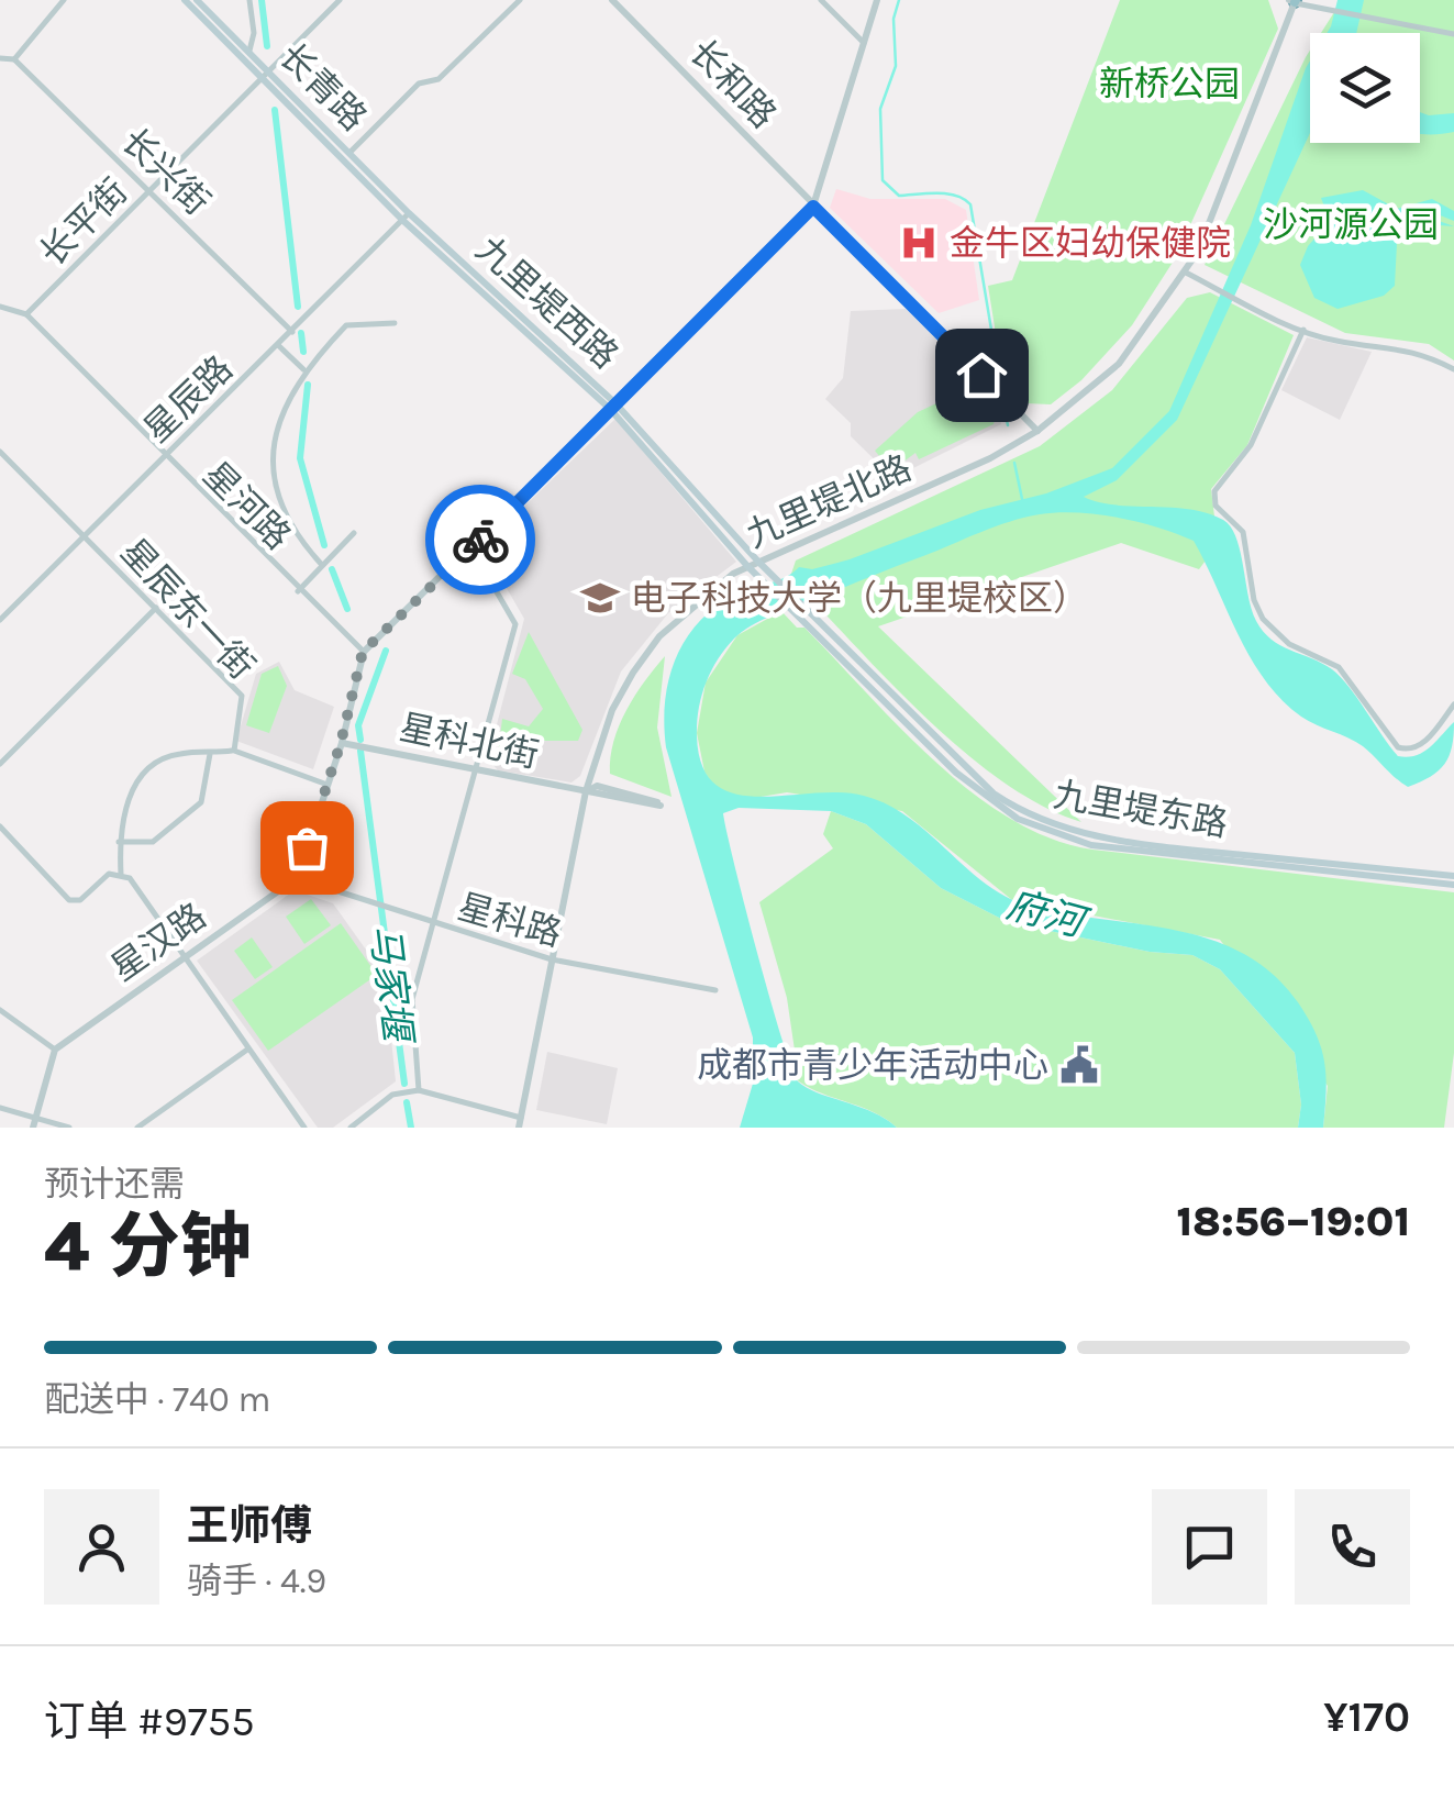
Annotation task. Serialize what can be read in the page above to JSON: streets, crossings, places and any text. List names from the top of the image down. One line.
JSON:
{"streets":{"main road":["长青路","九里堤西路","九里堤东路"],"street":["长和路","长兴街","长平街","星辰路","九里堤北路","星河路","星辰东一街","星科北街","星科路","星汉路"]},"crossings":[["长和路","九里堤北路"],["长青路","长平街"],["长青路","九里堤西路"],["长青路","星辰路"],["长兴街","长平街"],["长兴街","星辰路"],["长平街","星河路"],["九里堤西路","星辰路"],["九里堤西路","九里堤北路"],["九里堤西路","九里堤东路"],["星辰路","星河路"],["星辰路","星辰东一街"],["九里堤北路","星科北街"],["九里堤北路","星科路"],["星科路","星汉路"]],"water":["府河","马家堰"],"parks":["新桥公园","沙河源公园"],"places":{"hospital":["金牛区妇幼保健院"],"school or university":["电子科技大学（九里堤校区）"],"public building":["成都市青少年活动中心"]},"page":{"heading":["4 分钟","预计还需","18:56–19:01"],"panel":["王师傅","骑手 · 4.9","订单 #9755","¥170"],"bar":"配送中 · 740 m"}}
